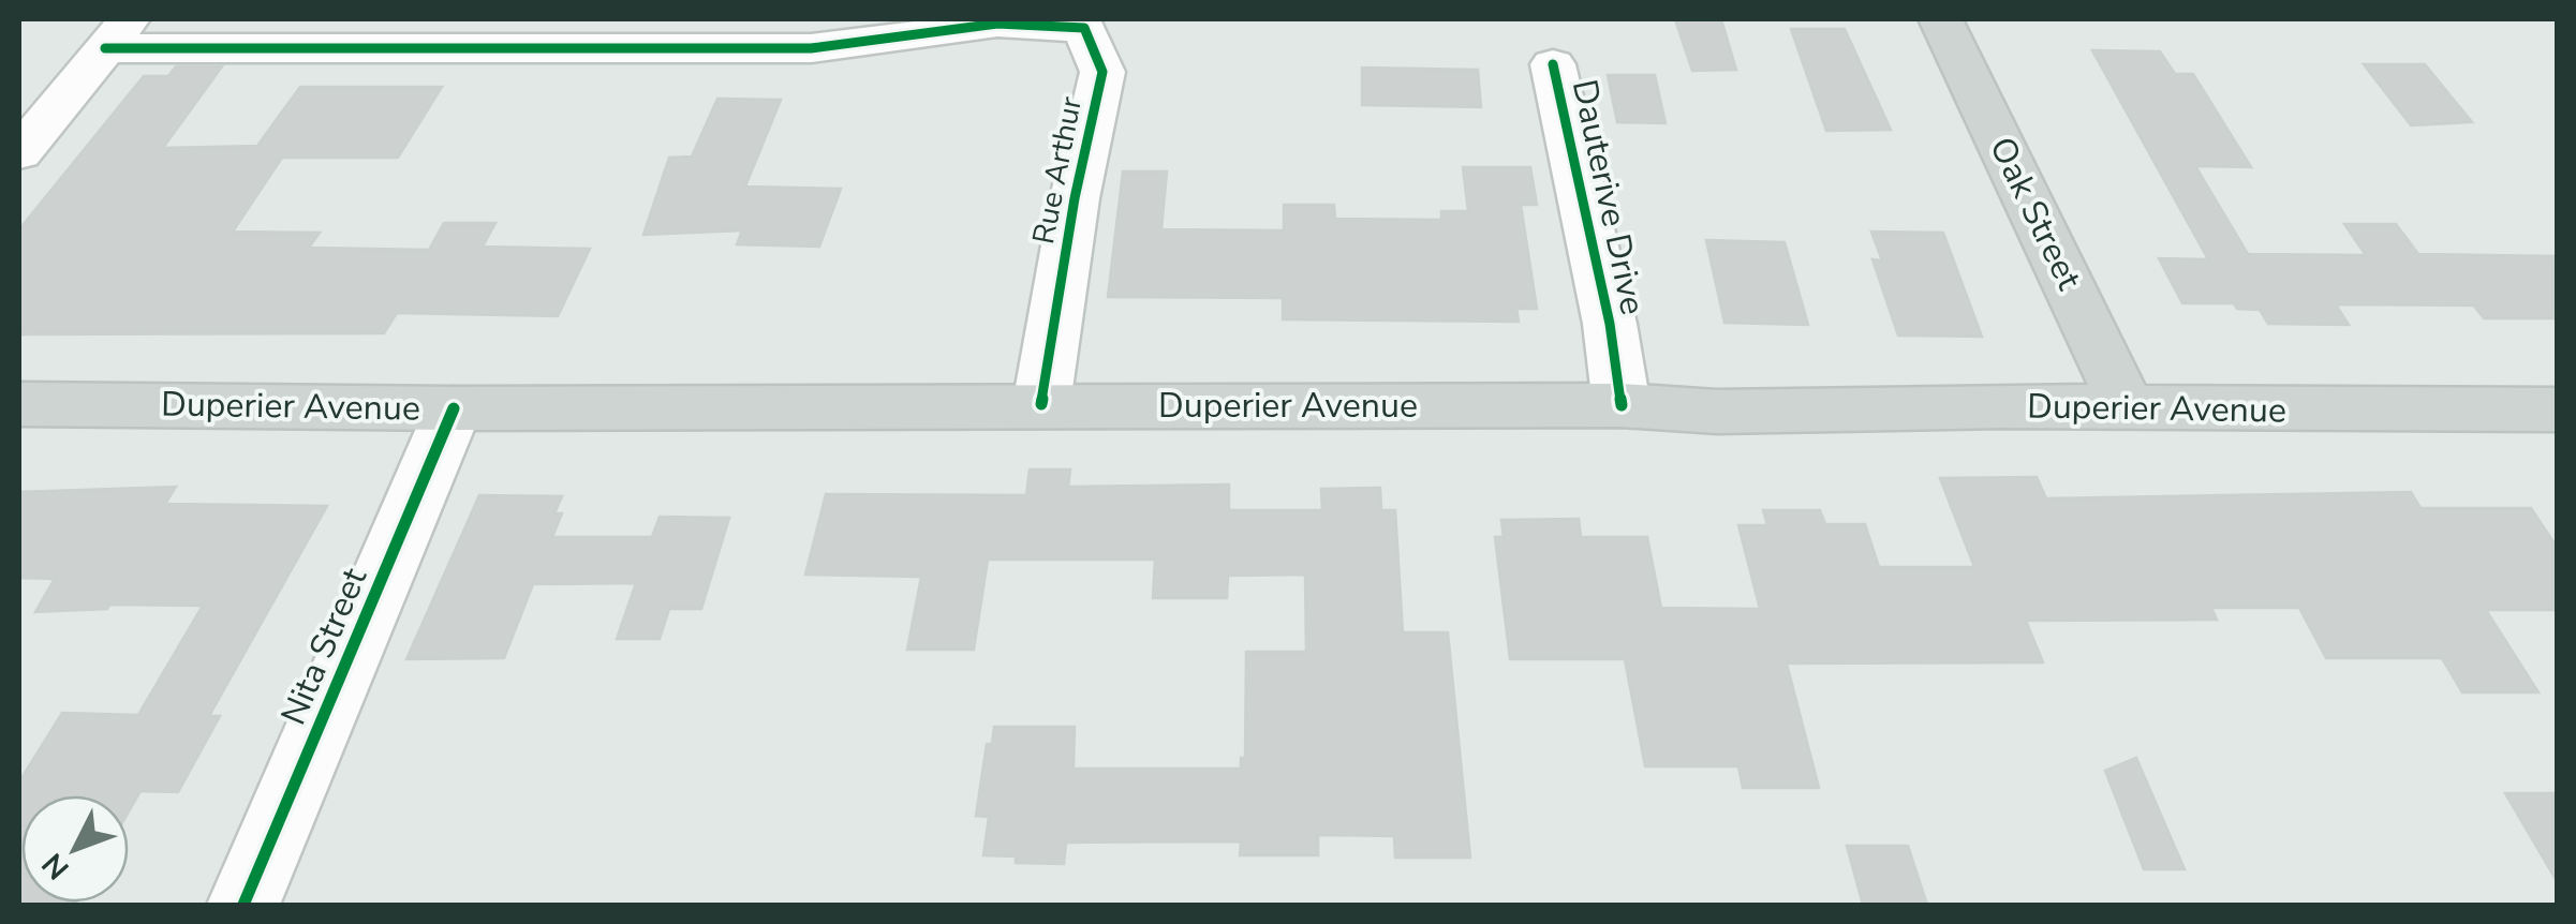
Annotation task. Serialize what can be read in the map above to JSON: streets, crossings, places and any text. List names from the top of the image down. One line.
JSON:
{"streets":{"main road":["Oak Street","Duperier Avenue"],"street":["Rue Arthur","Dauterive Drive","Nita Street"]},"crossings":[["Rue Arthur","Duperier Avenue"],["Dauterive Drive","Duperier Avenue"],["Oak Street","Duperier Avenue"],["Duperier Avenue","Nita Street"]],"north":"bottom left"}
